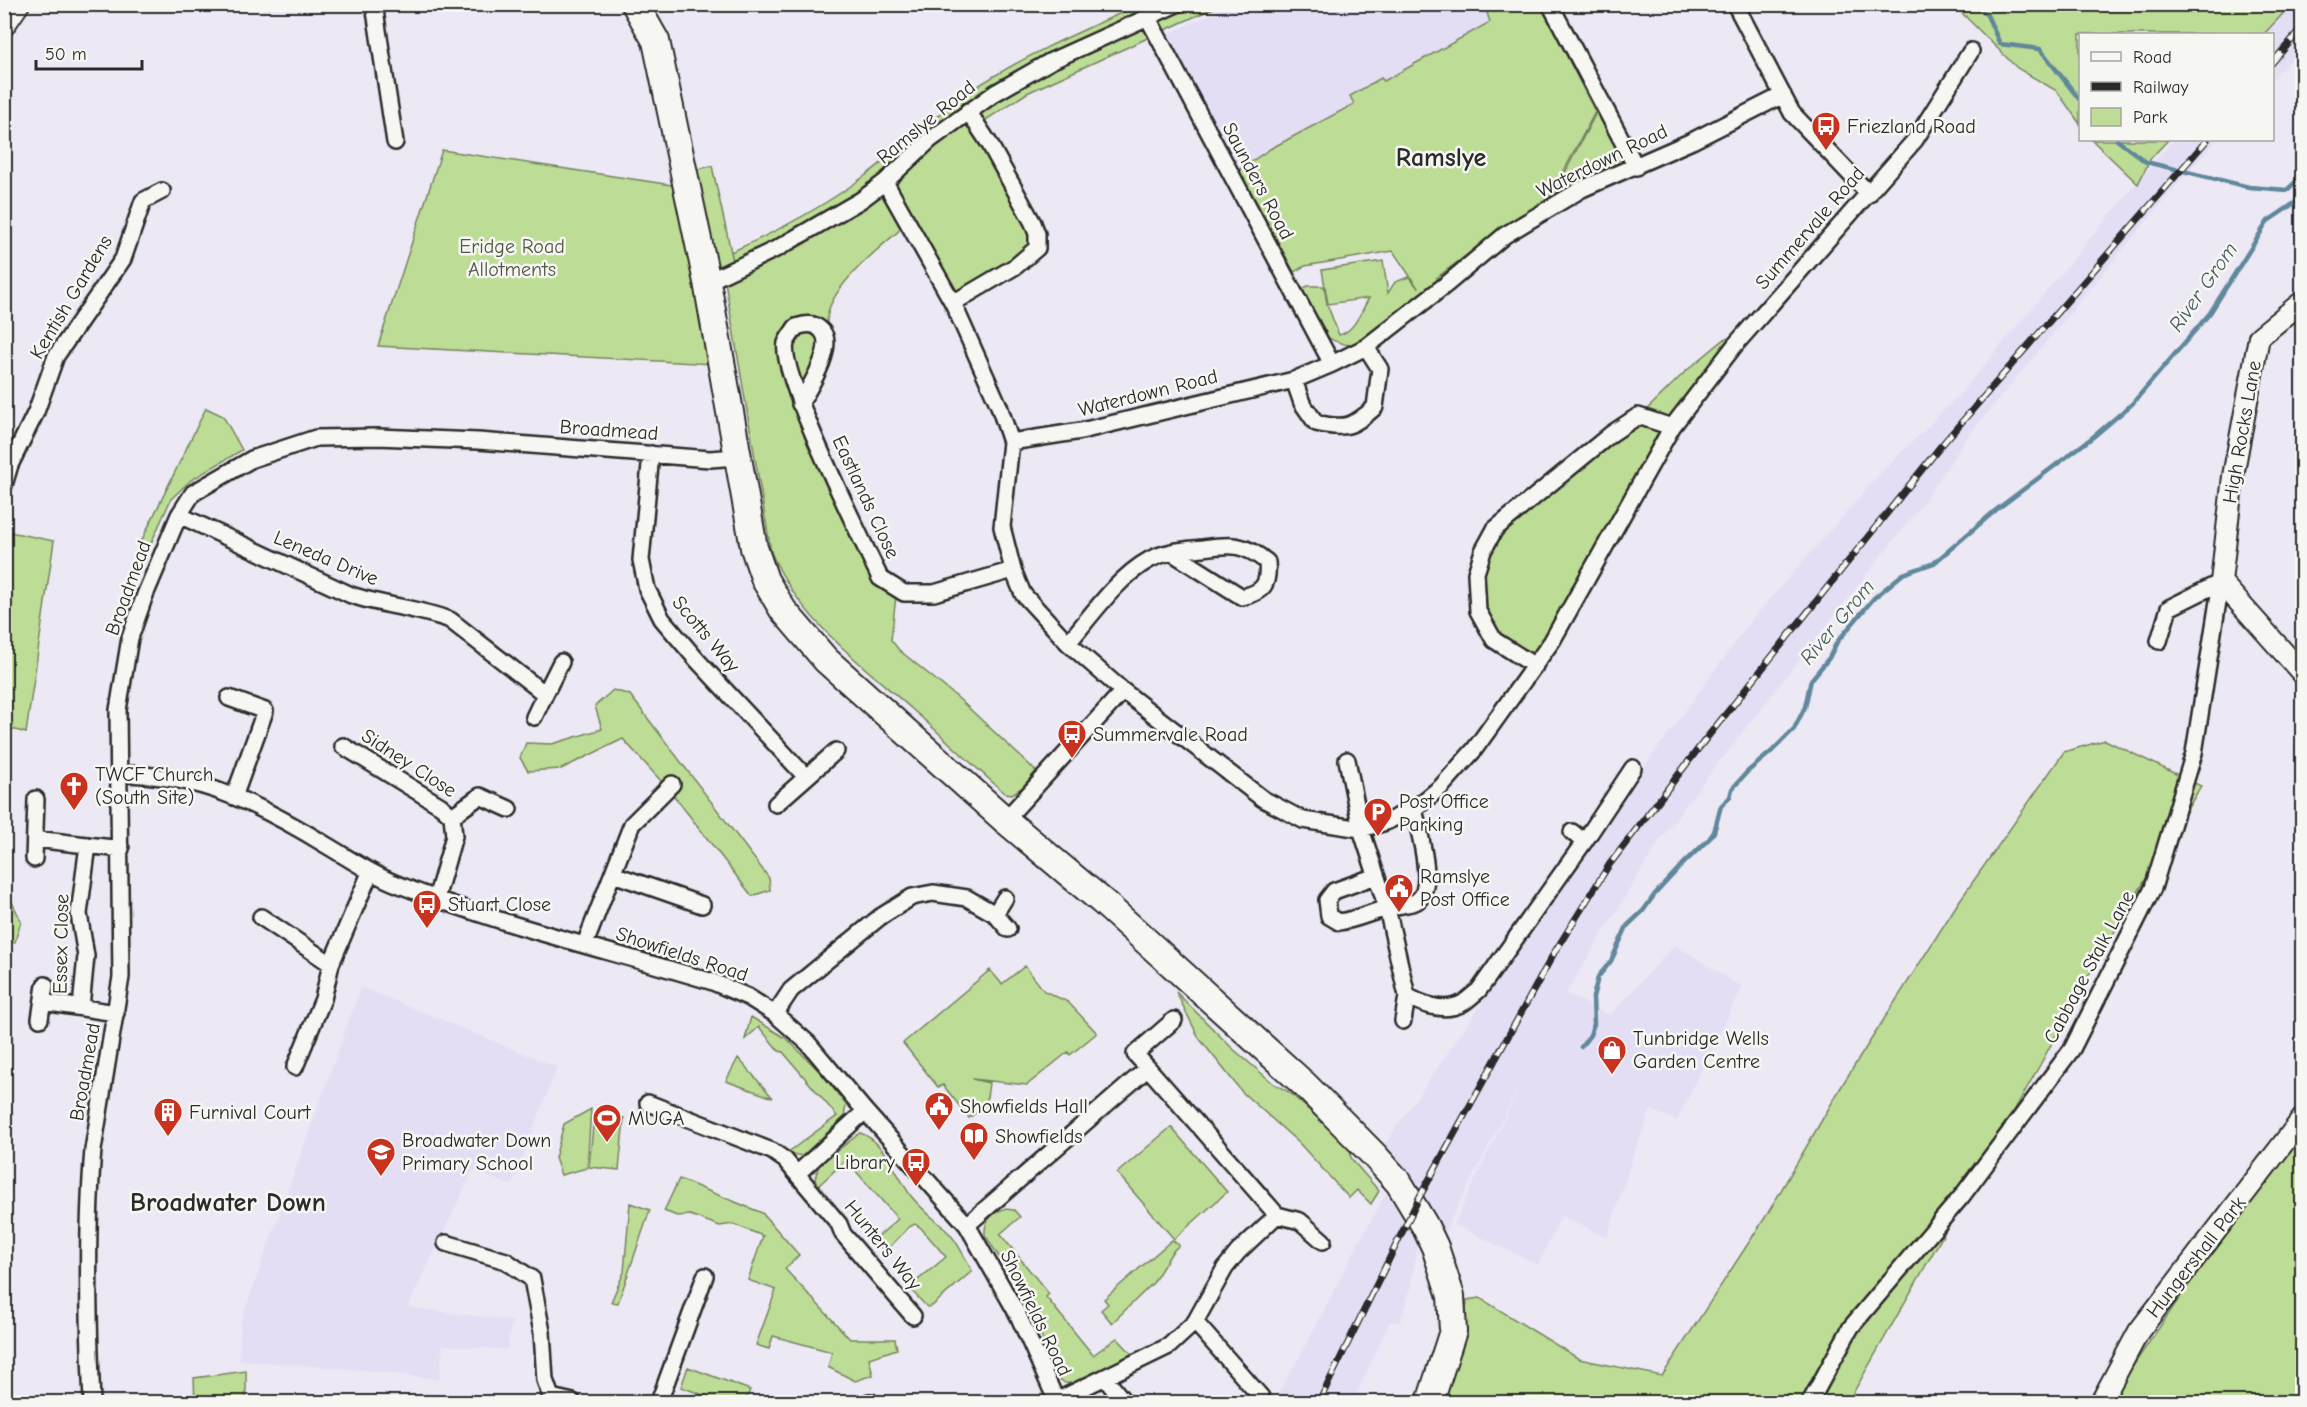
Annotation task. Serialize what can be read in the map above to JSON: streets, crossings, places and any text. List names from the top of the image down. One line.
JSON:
{"streets":{"street":["Ramslye Road","Waterdown Road","Saunders Road","Summervale Road","Kentish Gardens","Broadmead","High Rocks Lane","Eastlands Close","Leneda Drive","Scotts Way","Sidney Close","Essex Close","Showfields Road","Cabbage Stalk Lane","Hunters Way","Hungershall Park"]},"crossings":[["Ramslye Road","Saunders Road"],["Waterdown Road","Saunders Road"],["Waterdown Road","Summervale Road"],["Summervale Road","Eastlands Close"],["Broadmead","Leneda Drive"],["Broadmead","Scotts Way"],["Broadmead","Essex Close"],["Broadmead","Showfields Road"],["High Rocks Lane","Cabbage Stalk Lane"],["Sidney Close","Showfields Road"]],"districts":["Ramslye","Broadwater Down"],"water":["River Grom"],"parks":["Eridge Road Allotments"],"places":{"bus stop":["Friezland Road","Summervale Road","Stuart Close","Library"],"church":["TWCF Church (South Site)"],"parking":["Post Office Parking"],"public building":["Ramslye Post Office","Showfields Hall"],"shop":["Tunbridge Wells Garden Centre"],"building":["Furnival Court"],"sports":["MUGA"],"library":["Showfields"],"school or university":["Broadwater Down Primary School"]},"legend":["Road","Railway","Park"],"scale_bar":"50 m"}
